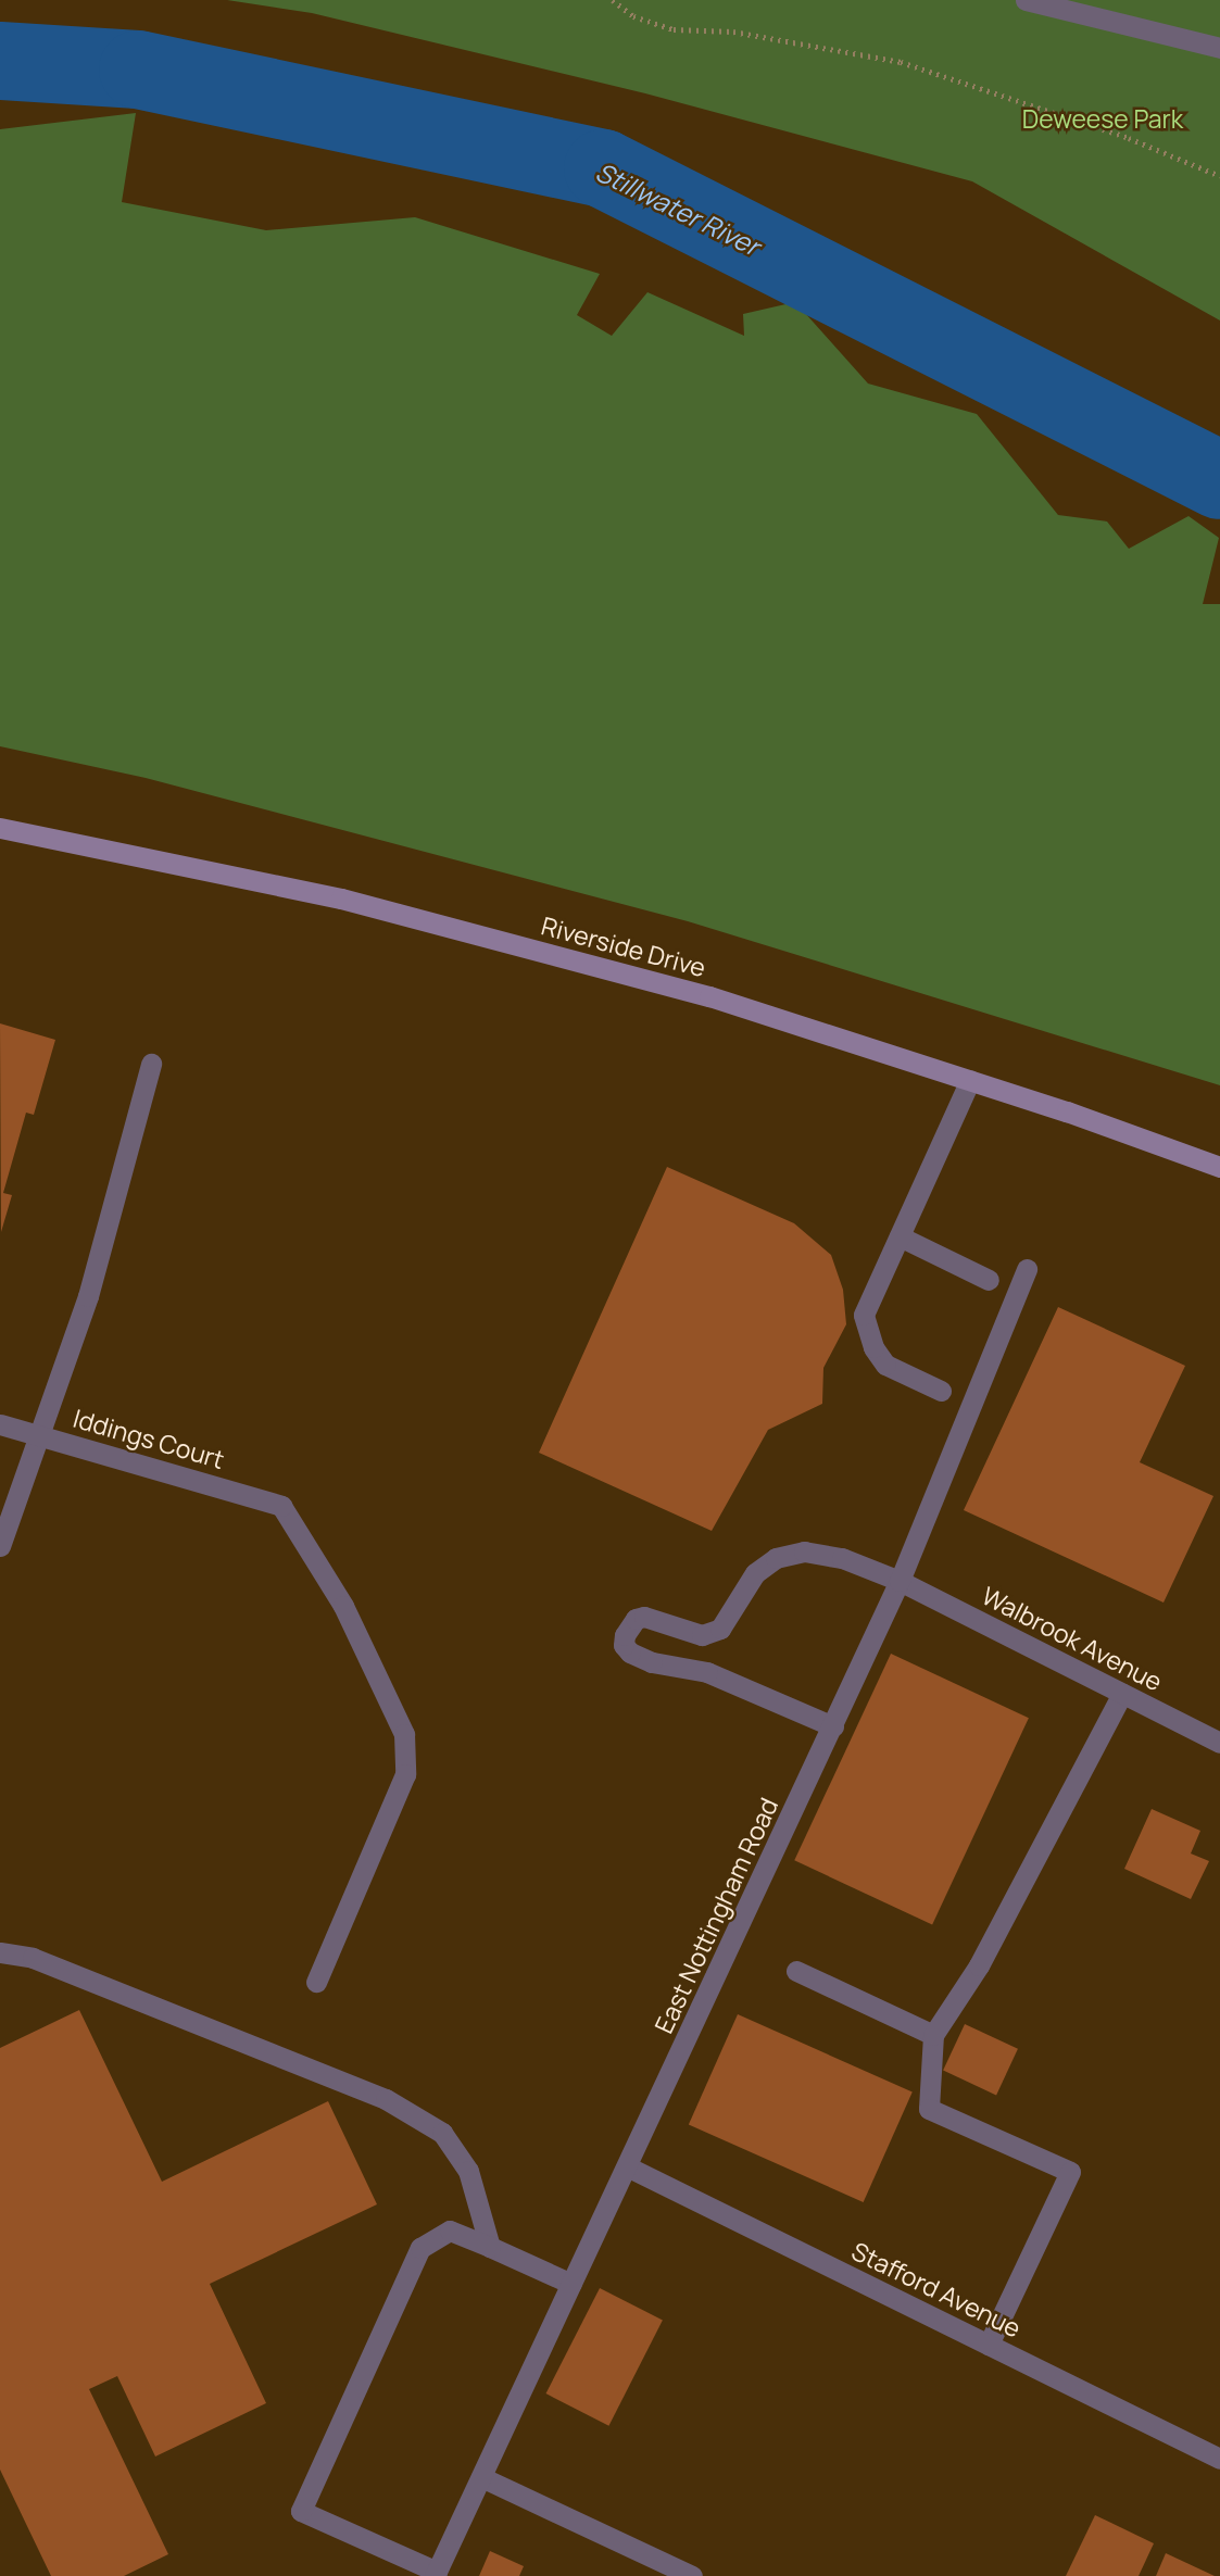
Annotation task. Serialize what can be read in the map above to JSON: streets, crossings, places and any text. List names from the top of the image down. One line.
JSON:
{"streets":{"main road":["Riverside Drive"],"street":["Iddings Court","Walbrook Avenue","East Nottingham Road","Stafford Avenue"]},"crossings":[["Walbrook Avenue","East Nottingham Road"],["East Nottingham Road","Stafford Avenue"]],"water":["Stillwater River"],"parks":["Deweese Park"]}
